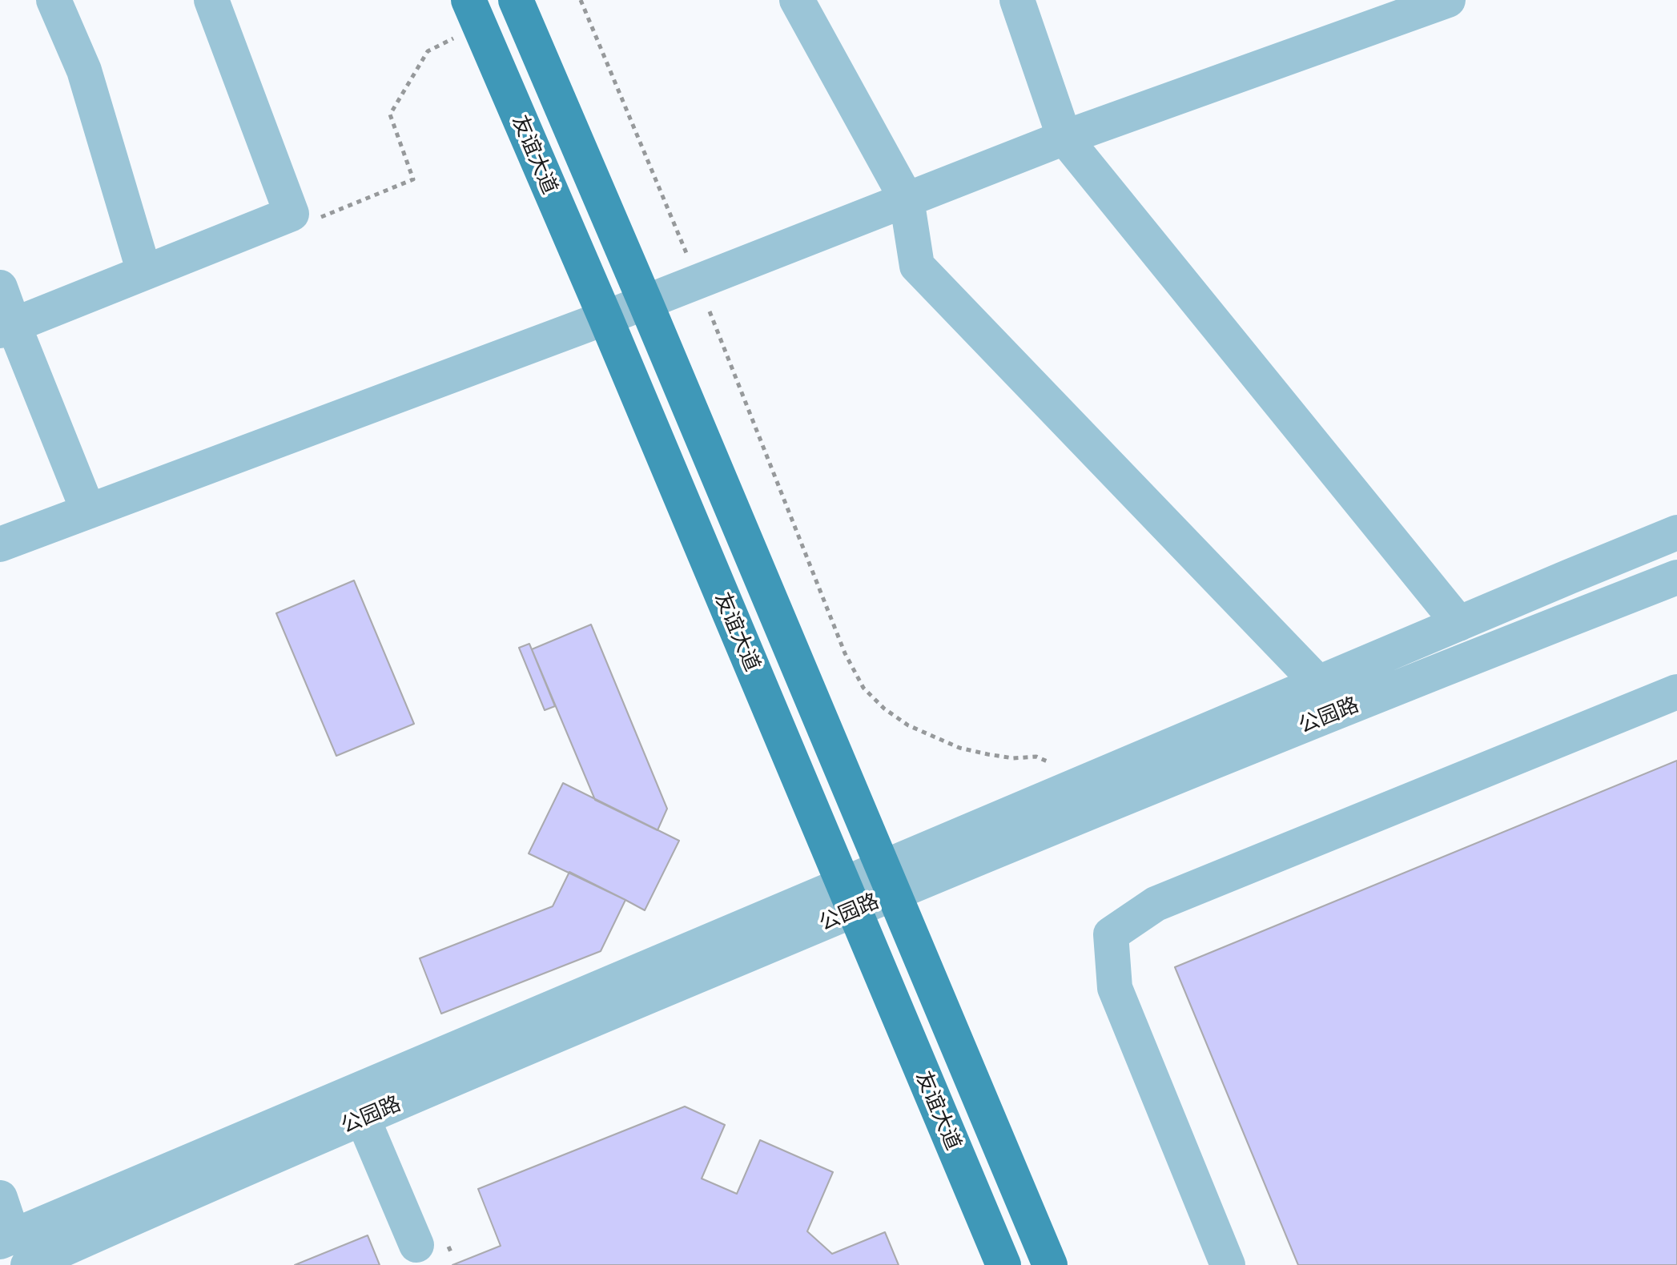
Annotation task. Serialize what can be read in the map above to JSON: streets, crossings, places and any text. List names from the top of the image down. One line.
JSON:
{"streets":{"main road":["友谊大道"],"street":["公园路"]},"crossings":[["友谊大道","公园路"]]}
